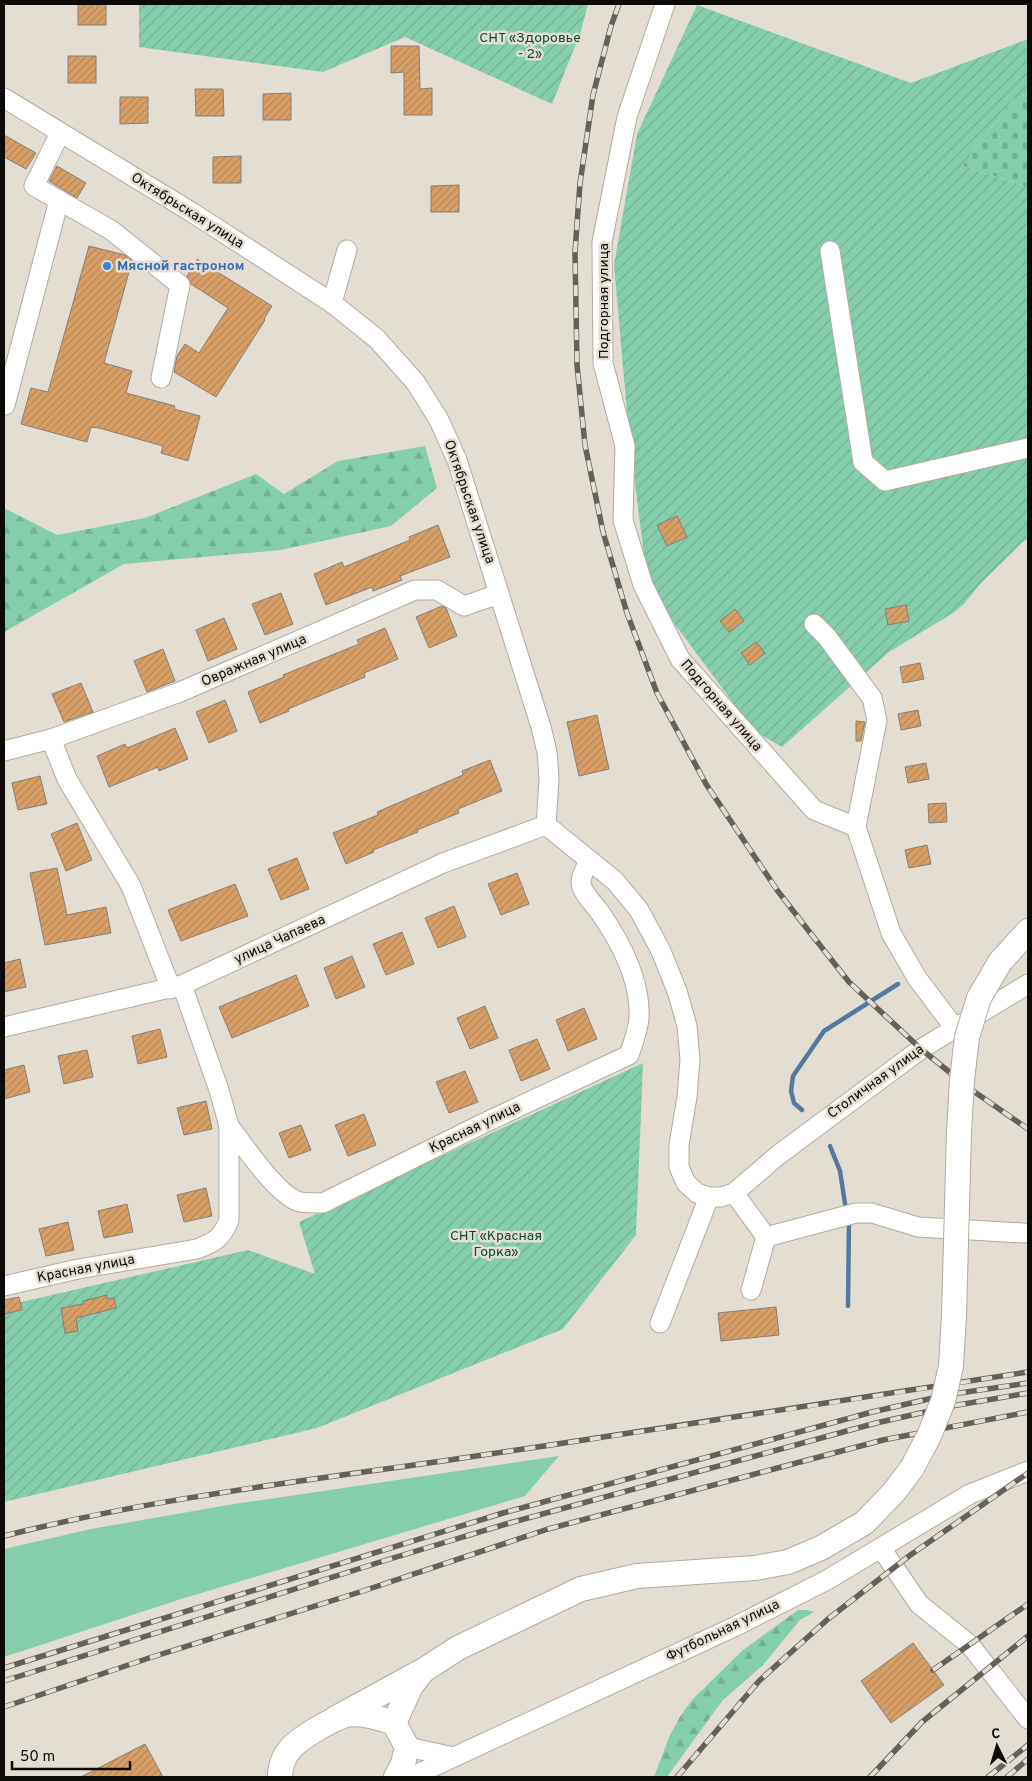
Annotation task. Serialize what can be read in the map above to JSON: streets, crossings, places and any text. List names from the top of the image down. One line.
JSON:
{"streets":{"street":["Октябрьская улица","Подгорная улица","Овражная улица","улица Чапаева","Столичная улица","Красная улица","Футбольная улица"]},"crossings":[["Октябрьская улица","Овражная улица"],["Октябрьская улица","улица Чапаева"]],"parks":["СНТ «Здоровье - 2»","СНТ «Красная Горка»"],"places":["Мясной гастроном"],"scale_bar":"50 m","north":"top"}
